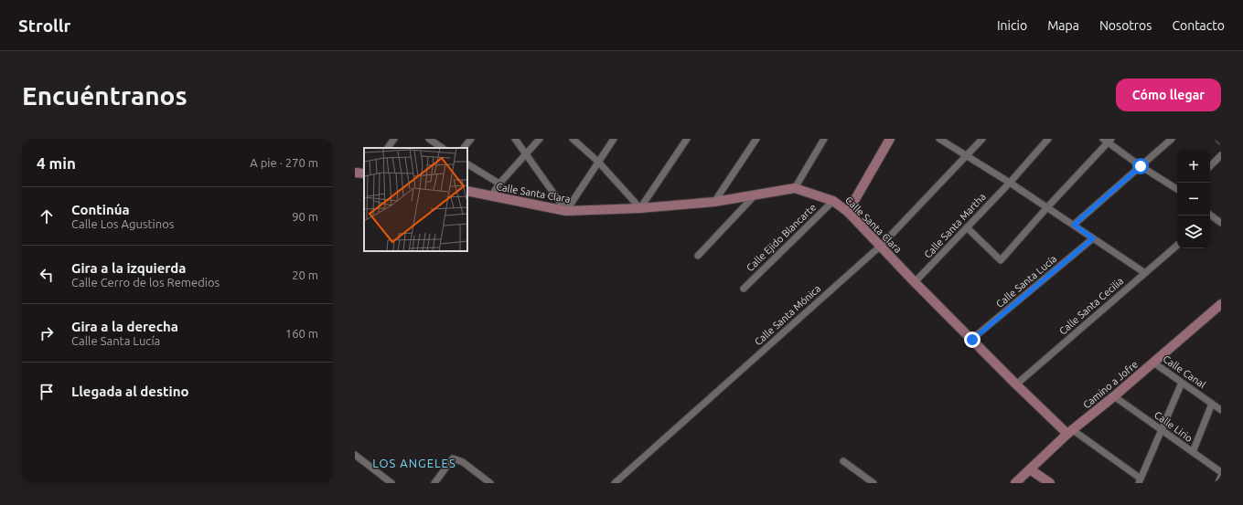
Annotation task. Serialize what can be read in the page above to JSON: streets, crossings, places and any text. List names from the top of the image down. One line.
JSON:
{"streets":{"street":["Calle Santa Clara","Calle Santa Martha","Calle Ejido Blancarte","Calle Santa Lucía","Calle Santa Cecilia","Calle Santa Mónica","Calle Canal","Camino a Jofre","Calle Lirio"]},"crossings":[["Calle Santa Clara","Calle Santa Martha"],["Calle Santa Clara","Calle Ejido Blancarte"],["Calle Santa Clara","Calle Santa Lucía"],["Calle Santa Clara","Calle Santa Cecilia"],["Calle Santa Clara","Calle Santa Mónica"],["Calle Santa Clara","Camino a Jofre"],["Calle Canal","Camino a Jofre"],["Camino a Jofre","Calle Lirio"]],"districts":["LOS ANGELES"],"page":{"header":"Strollr","nav":["Inicio","Mapa","Nosotros","Contacto"],"buttons":"Cómo llegar","title":"Encuéntranos","heading":["4 min","A pie · 270 m"],"map_buttons":["+","−"],"list":[["Continúa","Calle Los Agustinos","90 m"],["Gira a la izquierda","Calle Cerro de los Remedios","20 m"],["Gira a la derecha","Calle Santa Lucía","160 m"],"Llegada al destino"]}}
